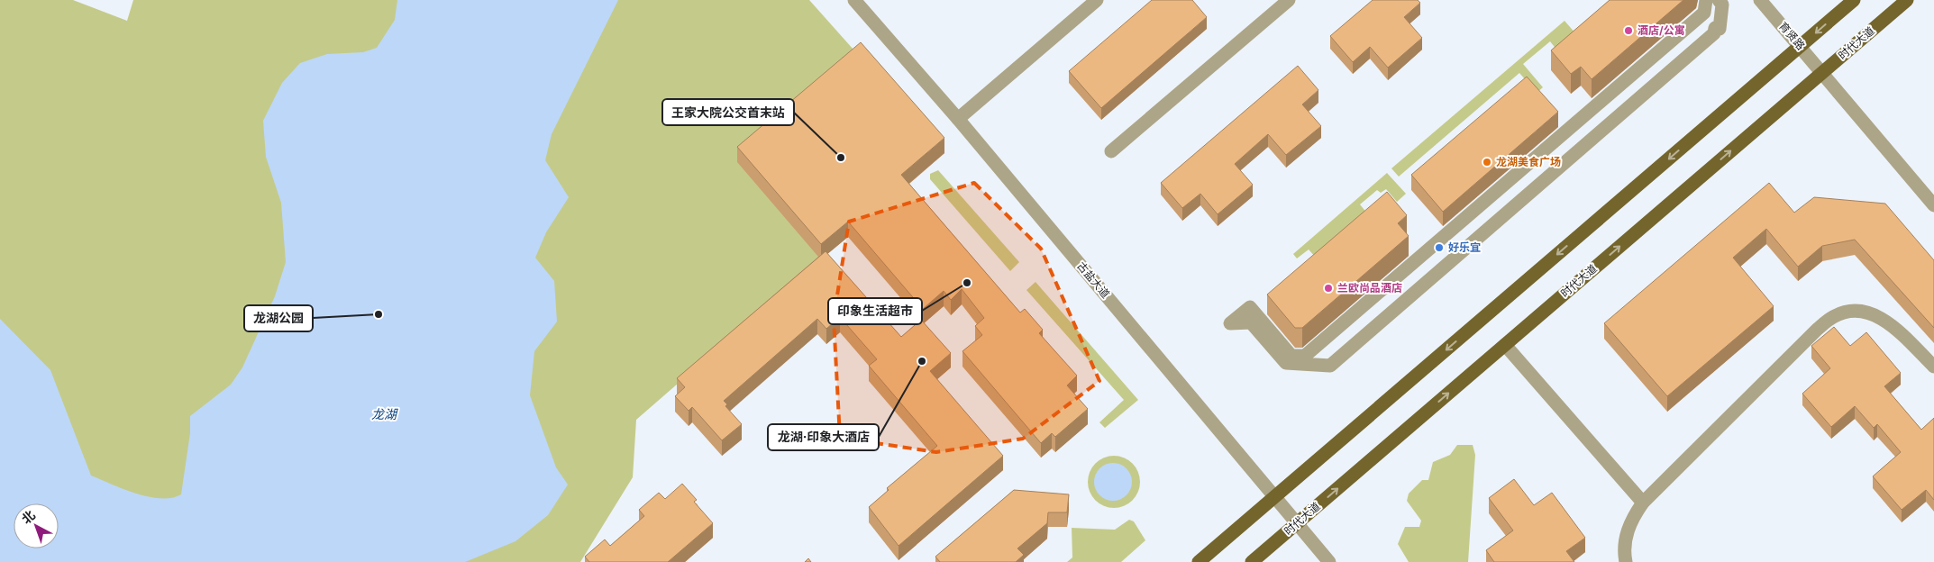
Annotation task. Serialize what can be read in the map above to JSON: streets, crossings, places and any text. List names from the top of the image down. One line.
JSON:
{"streets":{"main road":["时代大道"],"street":["育贤路","古盐大道"]},"crossings":[["育贤路","时代大道"],["时代大道","古盐大道"]],"water":["龙湖"],"places":["酒店/公寓","王家大院公交首末站","龙湖美食广场","好乐宜","印象生活超市","兰欧尚品酒店","龙湖公园","龙湖·印象大酒店"],"north":"top left"}
